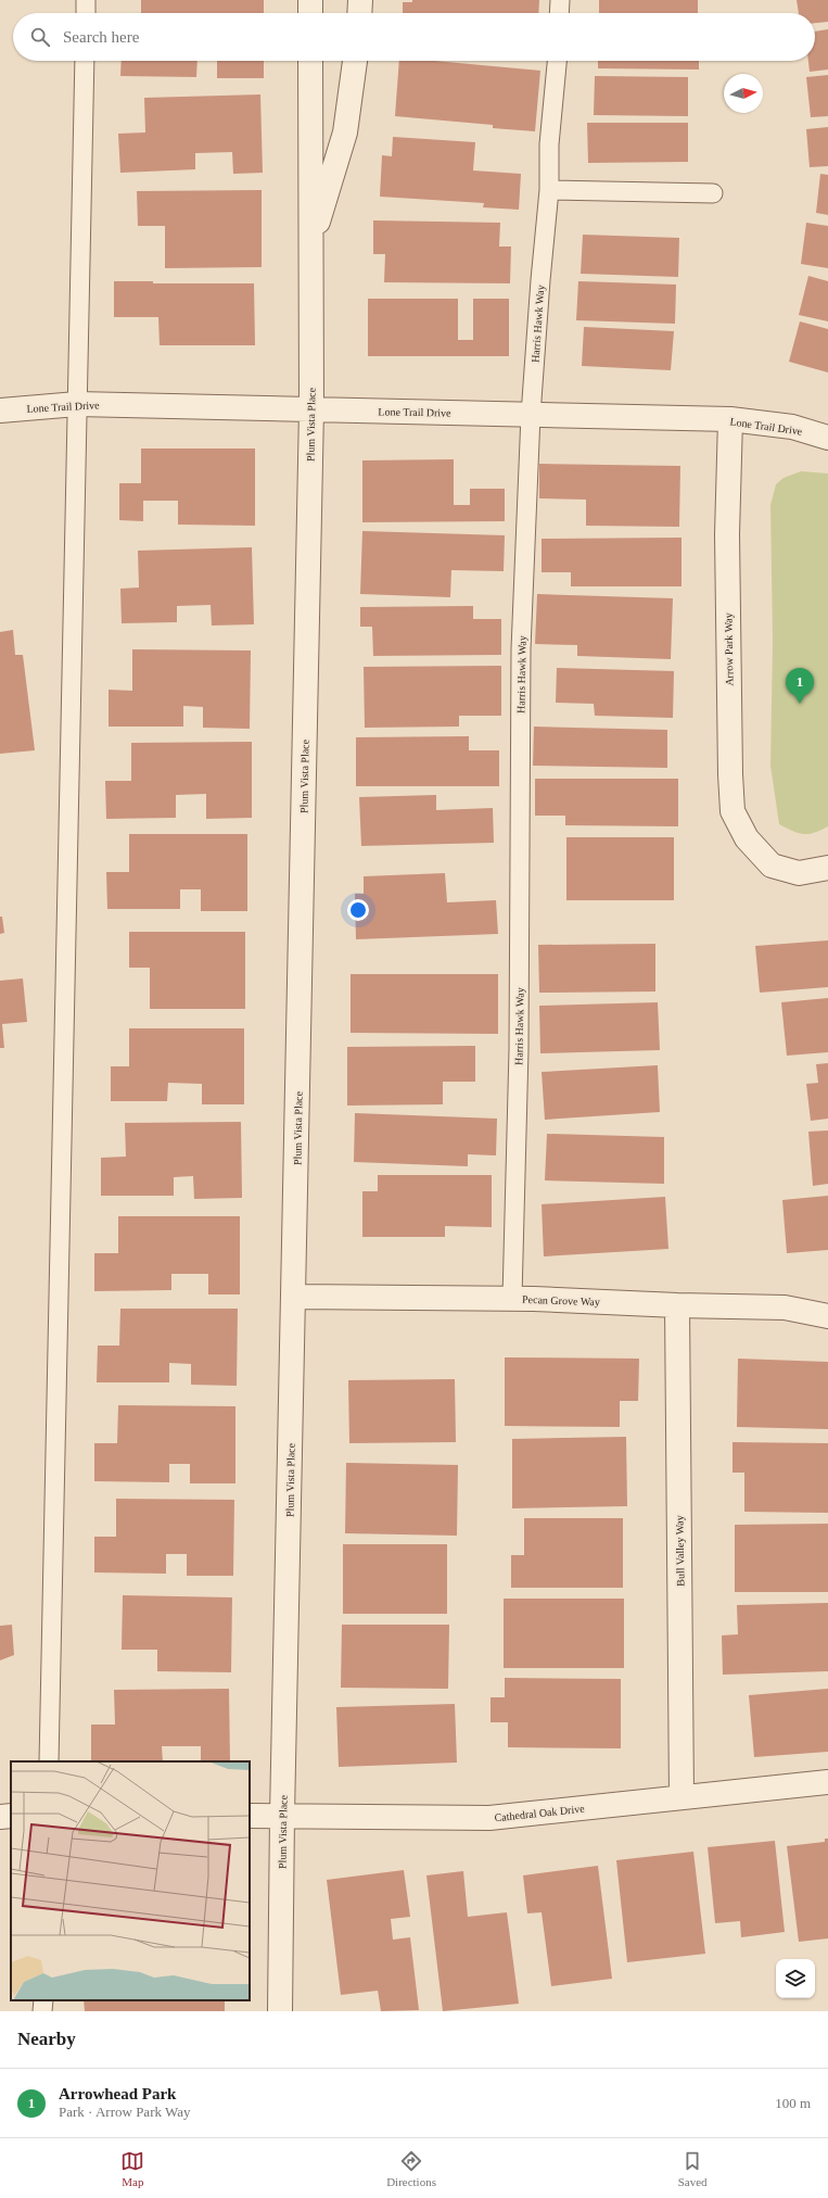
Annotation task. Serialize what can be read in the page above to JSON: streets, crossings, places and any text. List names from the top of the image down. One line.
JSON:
{"streets":{"street":["Lone Trail Drive","Plum Vista Place","Arrow Park Way","Pecan Grove Way","Bull Valley Way","Cathedral Oak Drive"],"lane":["Harris Hawk Way"]},"crossings":[["Harris Hawk Way","Lone Trail Drive"],["Harris Hawk Way","Pecan Grove Way"],["Lone Trail Drive","Plum Vista Place"],["Lone Trail Drive","Arrow Park Way"],["Plum Vista Place","Pecan Grove Way"],["Plum Vista Place","Cathedral Oak Drive"],["Pecan Grove Way","Bull Valley Way"],["Bull Valley Way","Cathedral Oak Drive"]],"north":"right","page":{"search":"Search here","pins":"1","heading":"Nearby","list":[{"mark":"1","name":"Arrowhead Park","note":"Park · Arrow Park Way","value":"100 m"}],"nav":["Map","Directions","Saved"]}}
